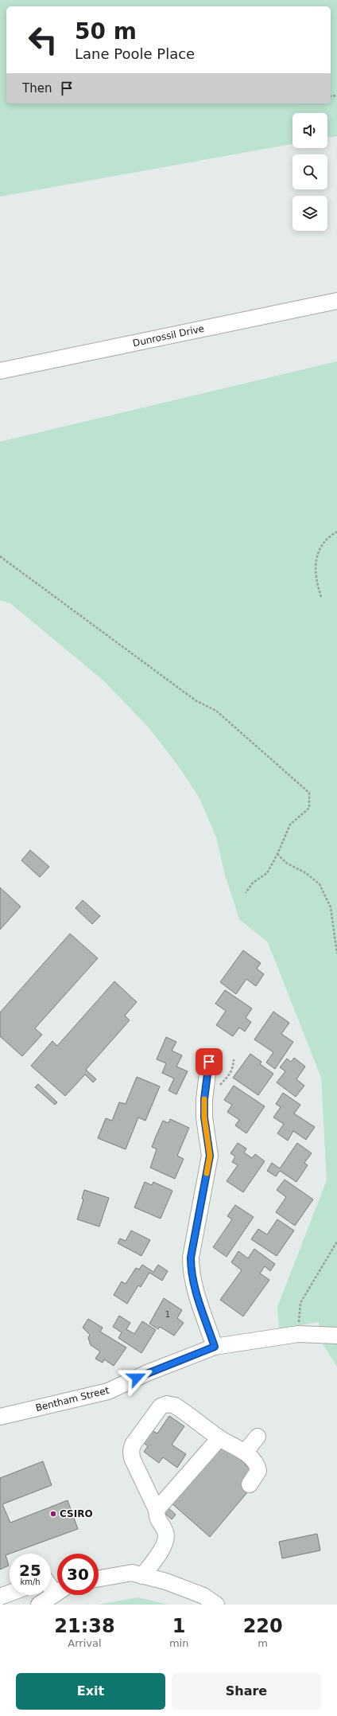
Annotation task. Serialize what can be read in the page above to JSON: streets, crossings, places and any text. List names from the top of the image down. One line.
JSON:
{"streets":{"street":["Dunrossil Drive","Bentham Street"]},"places":["CSIRO"],"house_numbers":["1"],"page":{"turn":["50 m","Lane Poole Place"],"then":"Then","speed":"25 km/h","limit":"30","eta":["21:38","Arrival","1","min","220","m"],"buttons":["Exit","Share"]}}
